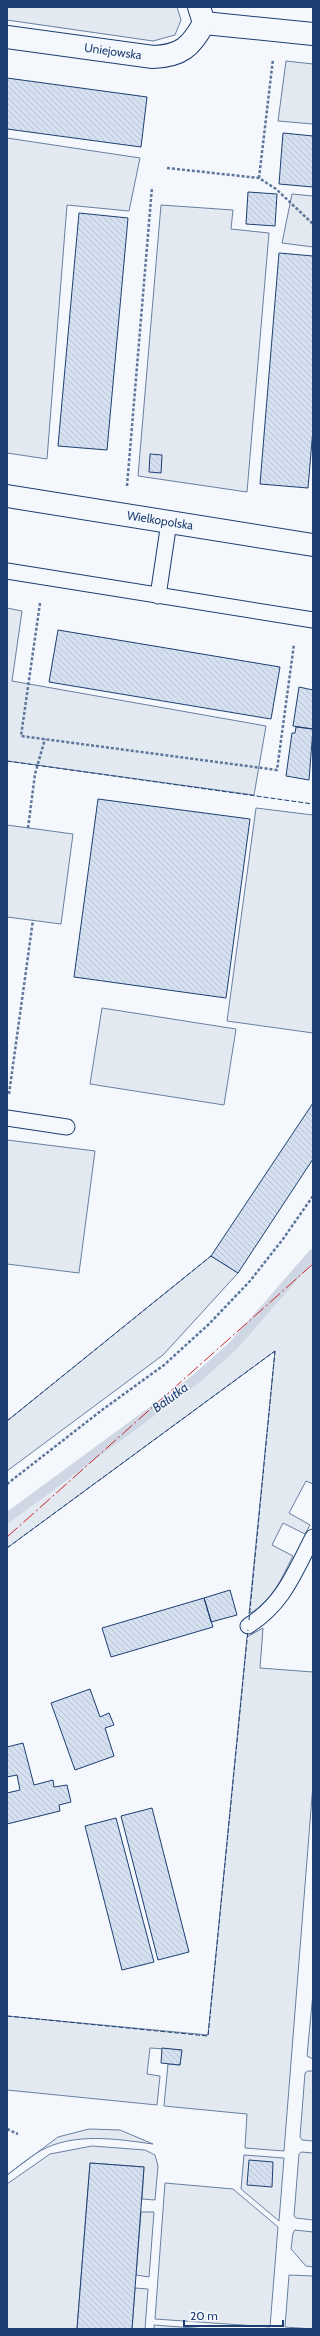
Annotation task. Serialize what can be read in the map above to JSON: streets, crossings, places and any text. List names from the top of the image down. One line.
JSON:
{"streets":{"street":["Uniejowska","Wielkopolska"]},"water":["Bałutka"],"scale_bar":"20 m"}
